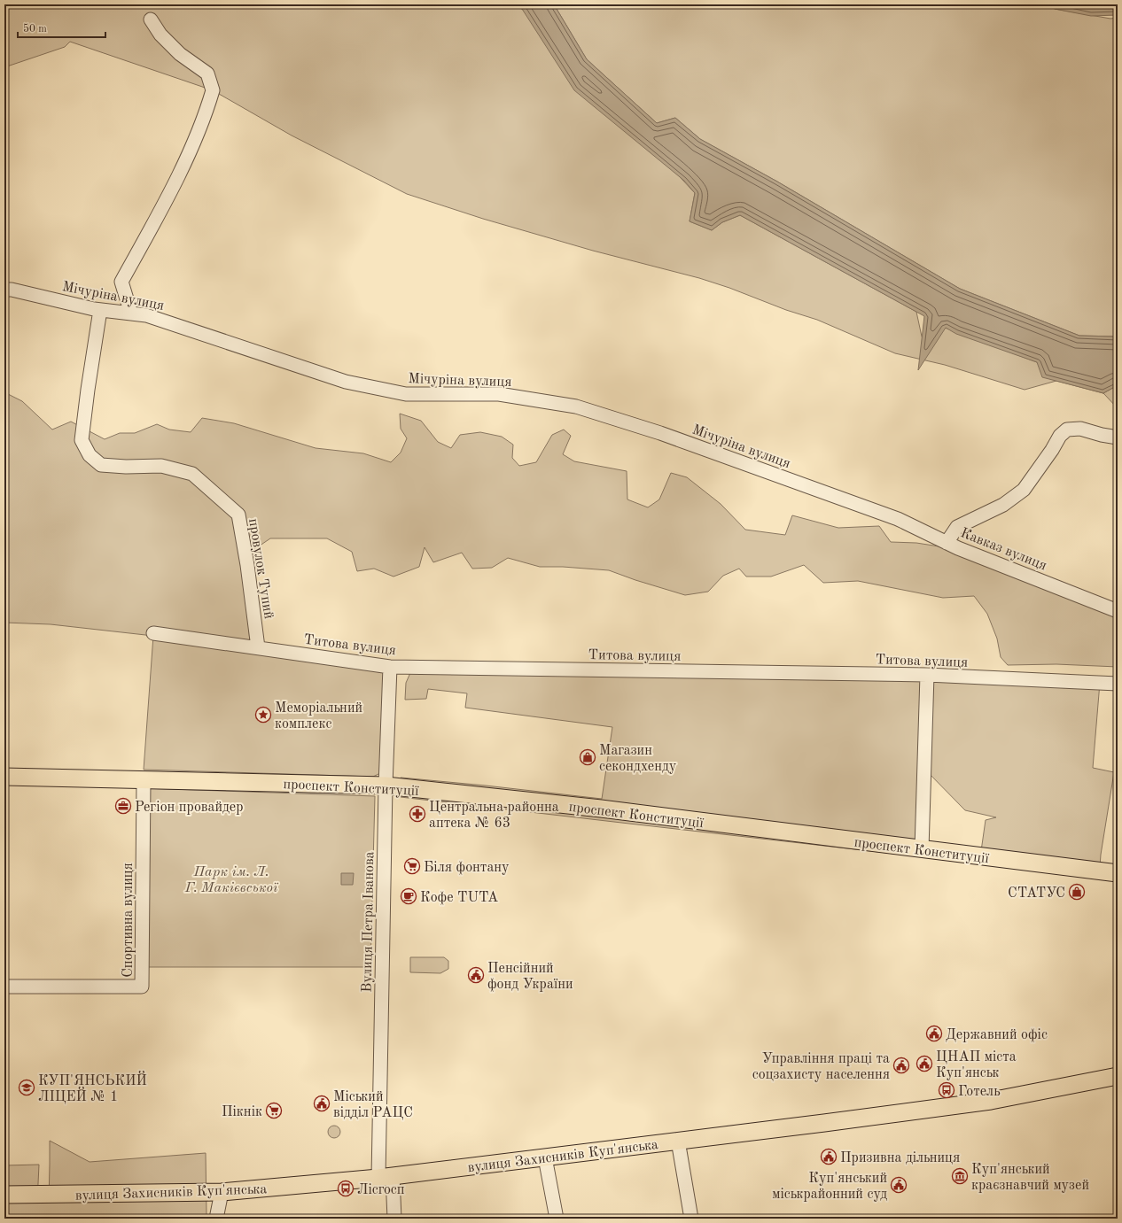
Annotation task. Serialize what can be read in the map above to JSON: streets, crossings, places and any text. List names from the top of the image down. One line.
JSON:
{"streets":{"main road":["проспект Конституції","вулиця Захисників Куп'янська"],"street":["Мічуріна вулиця","Кавказ вулиця","провулок Тупий","Титова вулиця","Спортивна вулиця","Вулиця Петра Іванова"]},"crossings":[["Мічуріна вулиця","Кавказ вулиця"],["Мічуріна вулиця","провулок Тупий"],["провулок Тупий","Титова вулиця"],["Титова вулиця","Вулиця Петра Іванова"],["проспект Конституції","Спортивна вулиця"],["проспект Конституції","Вулиця Петра Іванова"],["Вулиця Петра Іванова","вулиця Захисників Куп'янська"]],"parks":["Парк ім. Л. Г. Макієвської"],"places":{"place":["Меморіальний комплекс"],"shop":["Магазин секондхенду","СТАТУС"],"office":["Регіон провайдер"],"pharmacy":["Центральна районна аптека № 63"],"supermarket":["Біля фонтану","Пікнік"],"cafe":["Кофе TUTA"],"public building":["Пенсійний фонд України","Державний офіс","ЦНАП міста Куп'янськ","Управління праці та соцзахисту населення","Міський відділ РАЦС","Призивна дільниця","Куп'янський міськрайонний суд"],"school or university":["КУП'ЯНСЬКИЙ ЛІЦЕЙ № 1"],"bus stop":["Готель","Лісгосп"],"museum":["Куп'янський краєзнавчий музей"]},"scale_bar":"50 m"}
